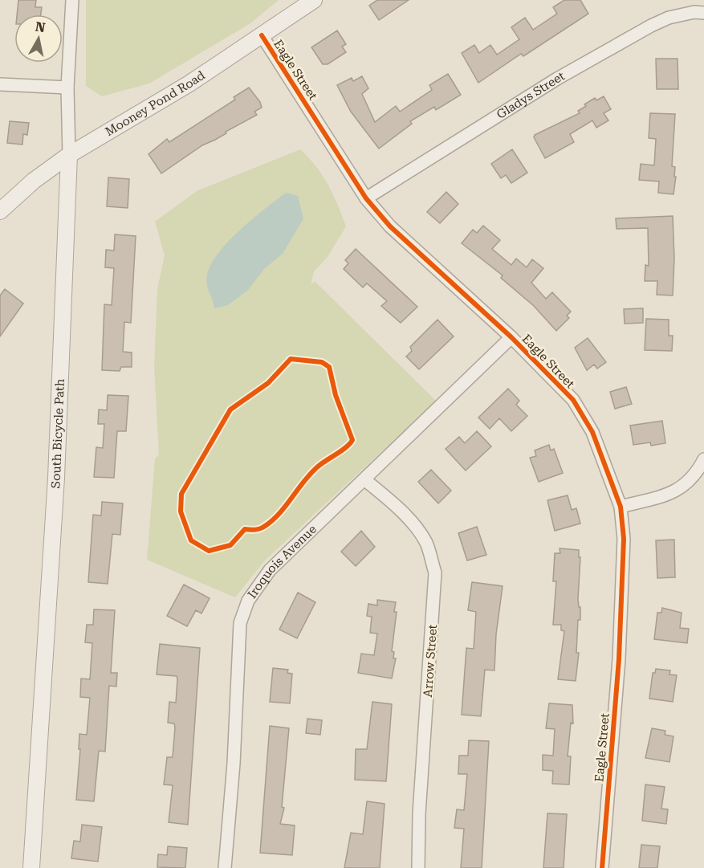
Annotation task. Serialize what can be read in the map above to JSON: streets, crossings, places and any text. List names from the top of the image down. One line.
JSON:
{"streets":{"street":["Eagle Street","Gladys Street","Mooney Pond Road","South Bicycle Path","Iroquois Avenue","Arrow Street"]},"crossings":[["Eagle Street","Gladys Street"],["Eagle Street","Mooney Pond Road"],["Eagle Street","Iroquois Avenue"],["Mooney Pond Road","South Bicycle Path"],["Iroquois Avenue","Arrow Street"]],"north":"top"}
